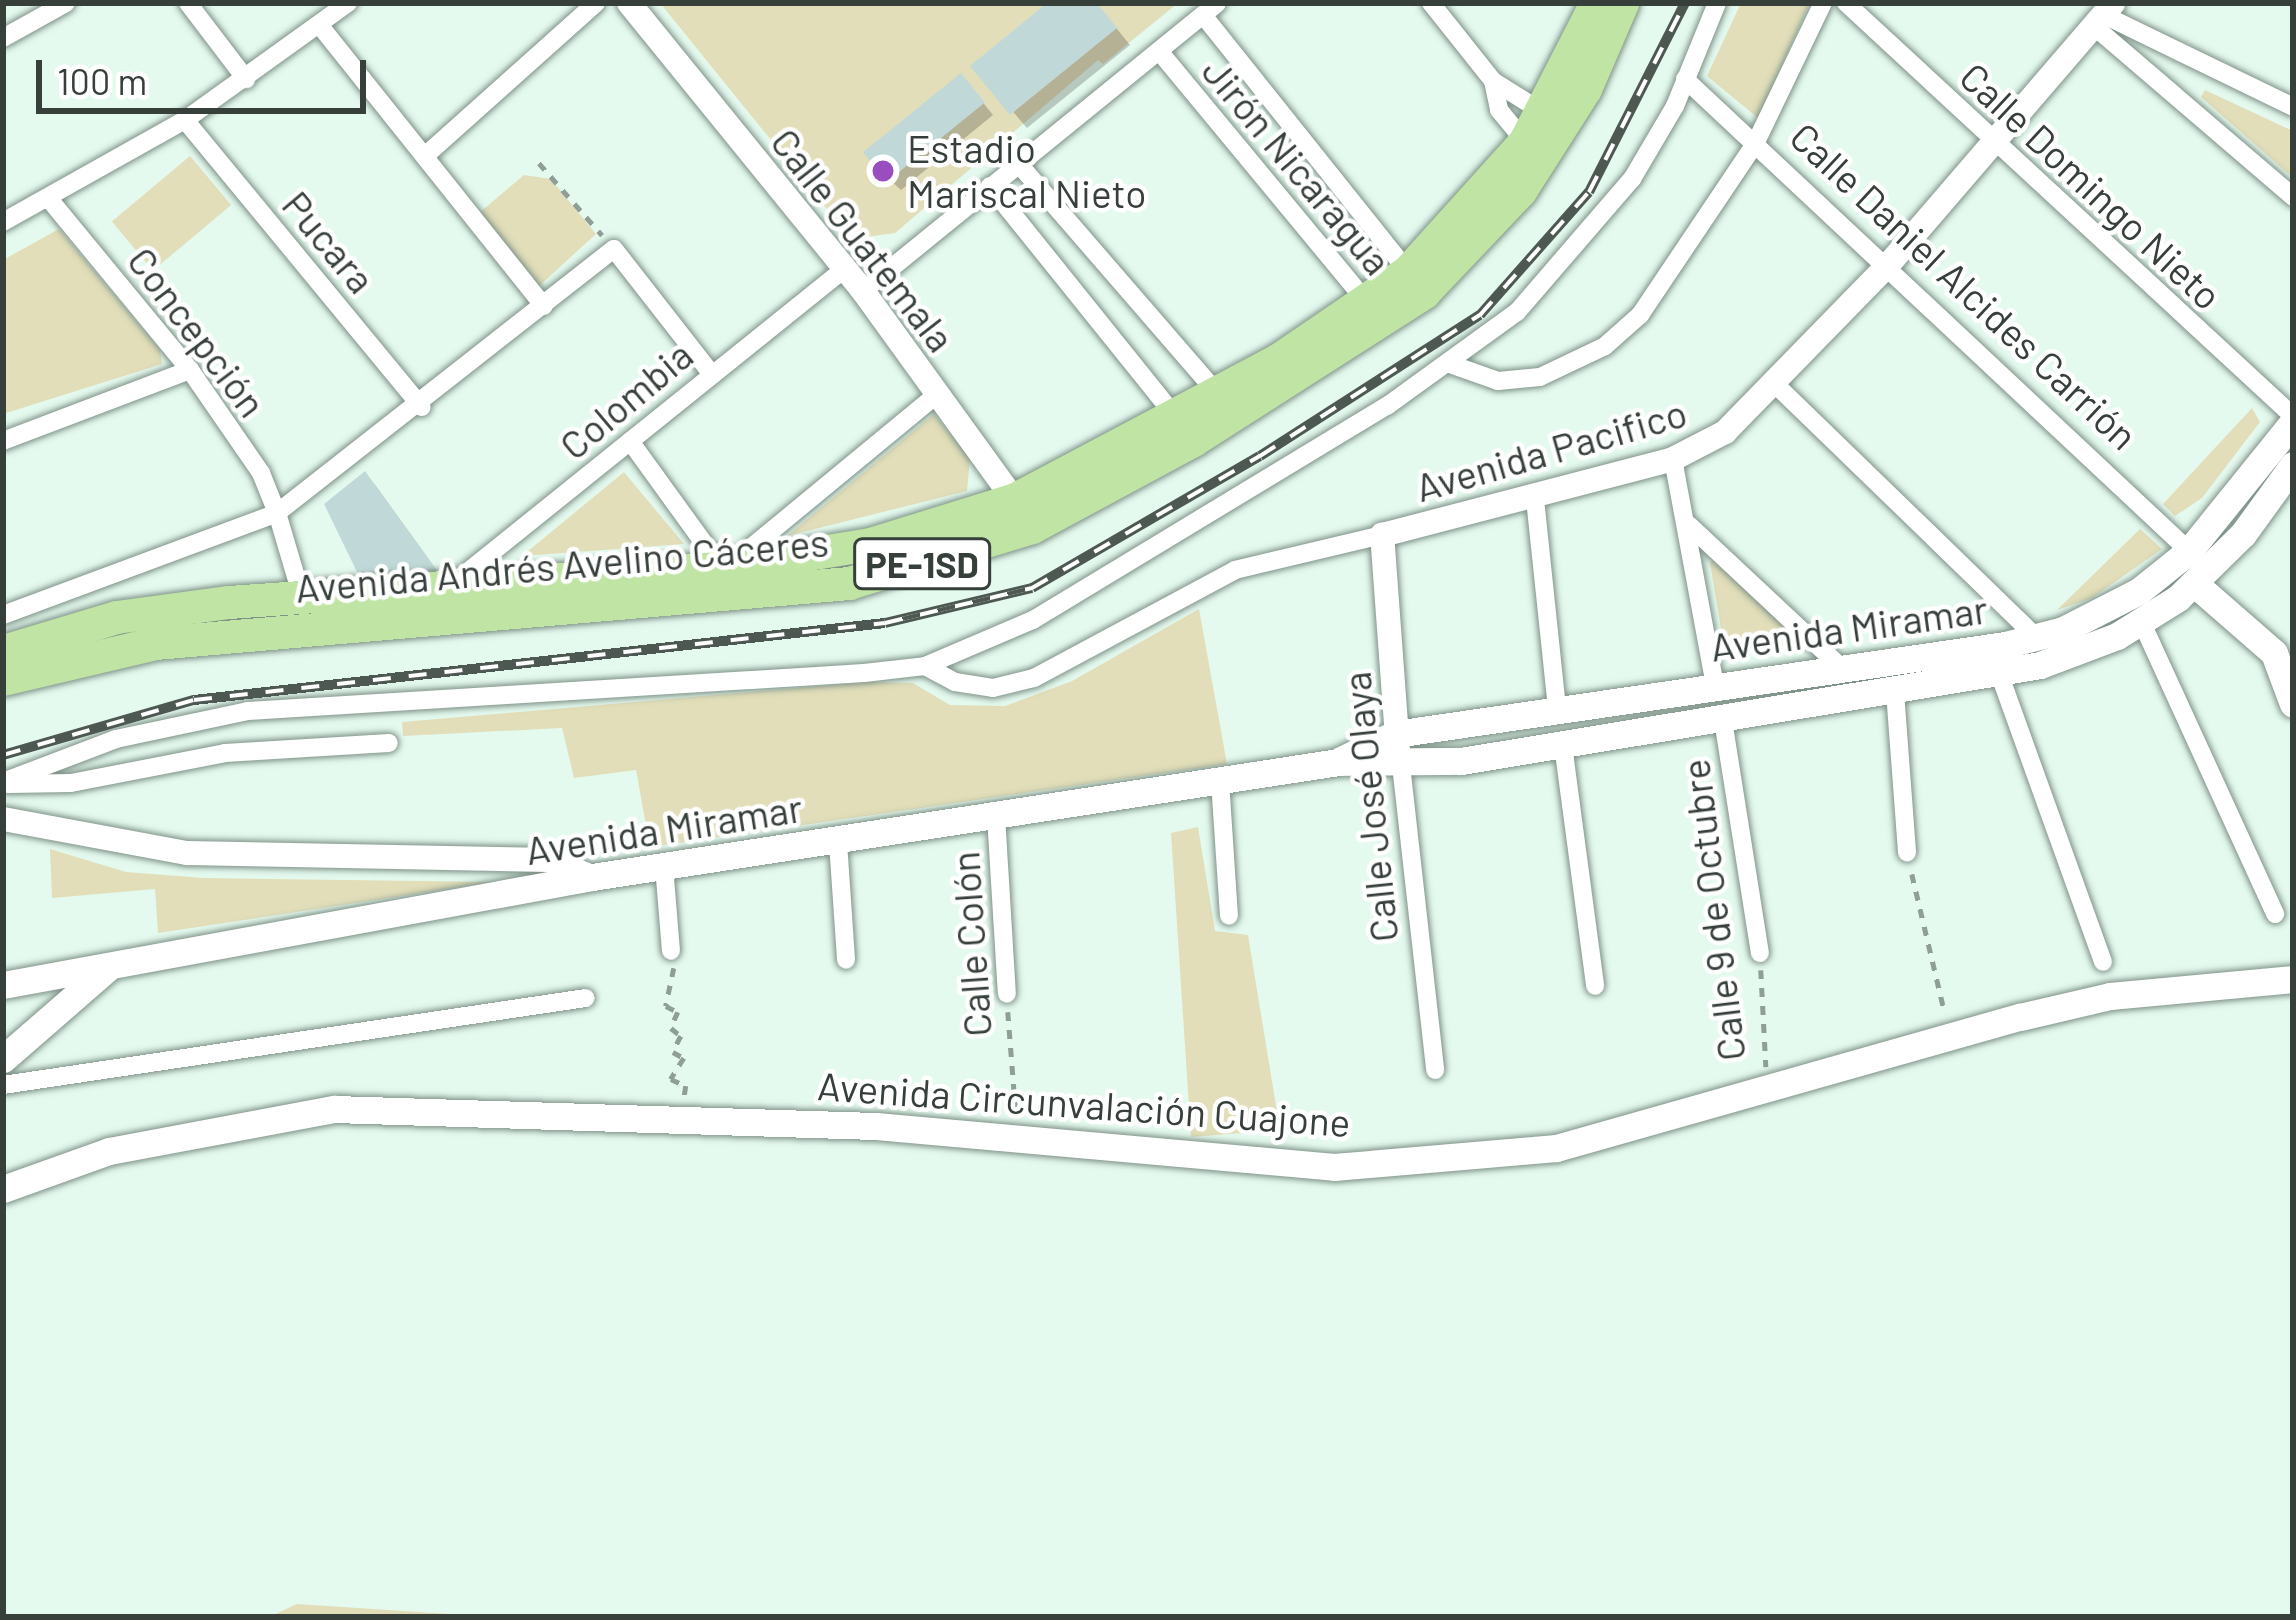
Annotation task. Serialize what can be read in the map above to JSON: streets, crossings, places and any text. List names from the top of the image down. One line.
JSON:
{"streets":{"highway":["PE-1SD","Avenida Andrés Avelino Cáceres"],"main road":["Avenida Miramar","Avenida Circunvalación Cuajone"],"street":["Jirón Nicaragua","Calle Domingo Nieto","Calle Guatemala","Pucara","Calle Daniel Alcides Carrión","Concepción","Colombia","Avenida Pacifico","Calle José Olaya","Calle 9 de Octubre","Calle Colón"]},"crossings":[["Jirón Nicaragua","Avenida Andrés Avelino Cáceres"],["Calle Domingo Nieto","Avenida Pacifico"],["Calle Domingo Nieto","Avenida Miramar"],["Calle Guatemala","Colombia"],["Calle Guatemala","Avenida Andrés Avelino Cáceres"],["Calle Daniel Alcides Carrión","Avenida Pacifico"],["Calle Daniel Alcides Carrión","Avenida Miramar"],["Concepción","Avenida Andrés Avelino Cáceres"],["Colombia","Avenida Andrés Avelino Cáceres"],["Avenida Pacifico","Calle José Olaya"],["Avenida Miramar","Calle José Olaya"],["Avenida Miramar","Calle 9 de Octubre"],["Avenida Miramar","Calle Colón"],["Calle 9 de Octubre","Avenida Circunvalación Cuajone"],["Calle Colón","Avenida Circunvalación Cuajone"]],"places":["Estadio Mariscal Nieto"],"scale_bar":"100 m"}
